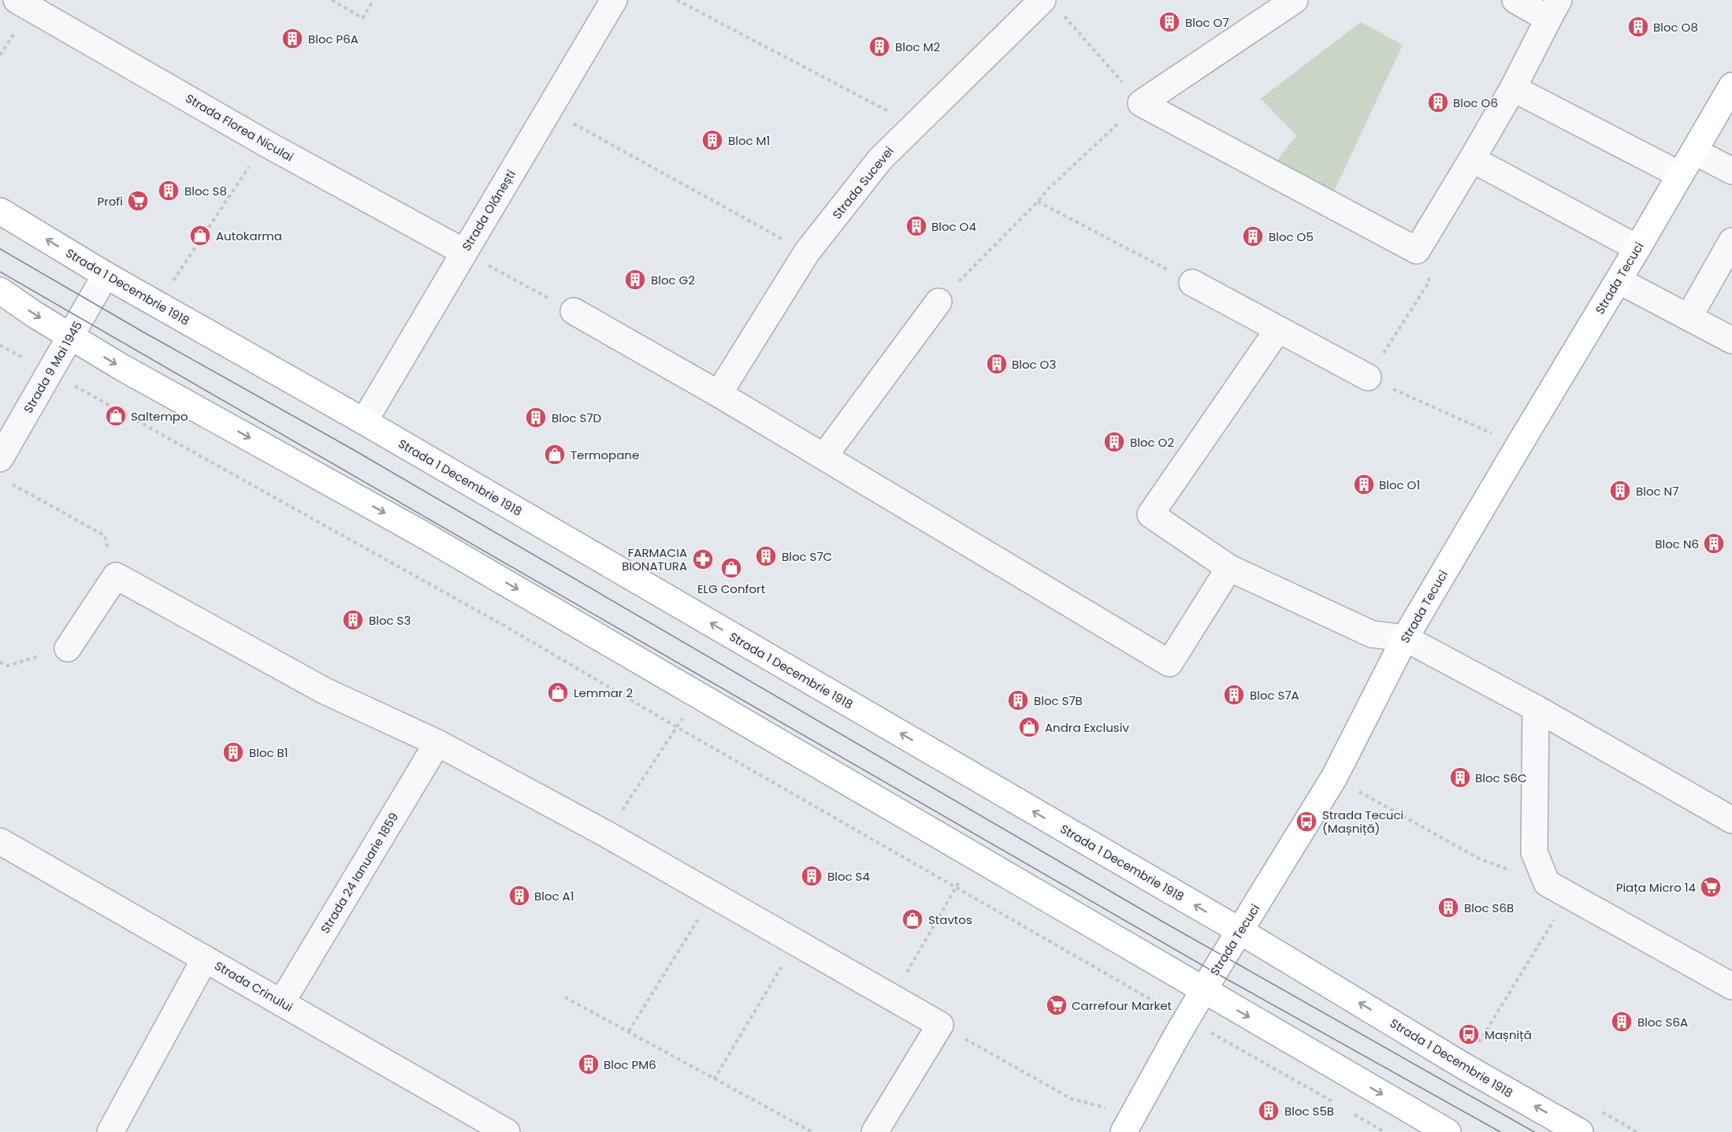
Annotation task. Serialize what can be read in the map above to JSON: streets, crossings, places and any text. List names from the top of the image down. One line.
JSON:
{"streets":{"main road":["Strada Tecuci","Strada 1 Decembrie 1918"],"street":["Strada Florea Niculai","Strada Sucevei","Strada Olănești","Strada 9 Mai 1945","Strada 24 Ianuarie 1859","Strada Crinului"]},"crossings":[["Strada Florea Niculai","Strada Olănești"],["Strada Olănești","Strada 1 Decembrie 1918"],["Strada Tecuci","Strada 1 Decembrie 1918"],["Strada 1 Decembrie 1918","Strada 9 Mai 1945"],["Strada 24 Ianuarie 1859","Strada Crinului"]],"places":{"building":["Bloc O7","Bloc O8","Bloc P6A","Bloc M2","Bloc O6","Bloc M1","Bloc S8","Bloc O4","Bloc O5","Bloc G2","Bloc O3","Bloc S7D","Bloc O2","Bloc O1","Bloc N7","Bloc N6","Bloc S7C","Bloc S3","Bloc S7A","Bloc S7B","Bloc B1","Bloc S6C","Bloc S4","Bloc A1","Bloc S6B","Bloc S6A","Bloc PM6","Bloc S5B"],"supermarket":["Profi","Piața Micro 14","Carrefour Market"],"shop":["Autokarma","Saltempo","Termopane","ELG Confort","Lemmar 2","Andra Exclusiv","Stavtos"],"pharmacy":["FARMACIA BIONATURA"],"bus stop":["Strada Tecuci (Mașniță)","Mașniță"]}}
